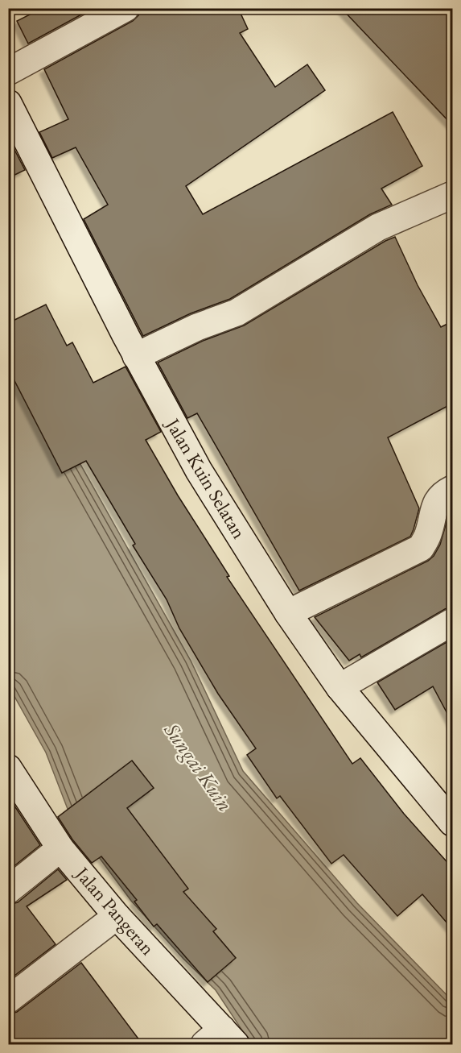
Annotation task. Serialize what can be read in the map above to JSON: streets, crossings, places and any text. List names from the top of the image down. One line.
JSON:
{"streets":{"street":["Jalan Kuin Selatan","Jalan Pangeran"]},"water":["Sungai Kuin"]}
